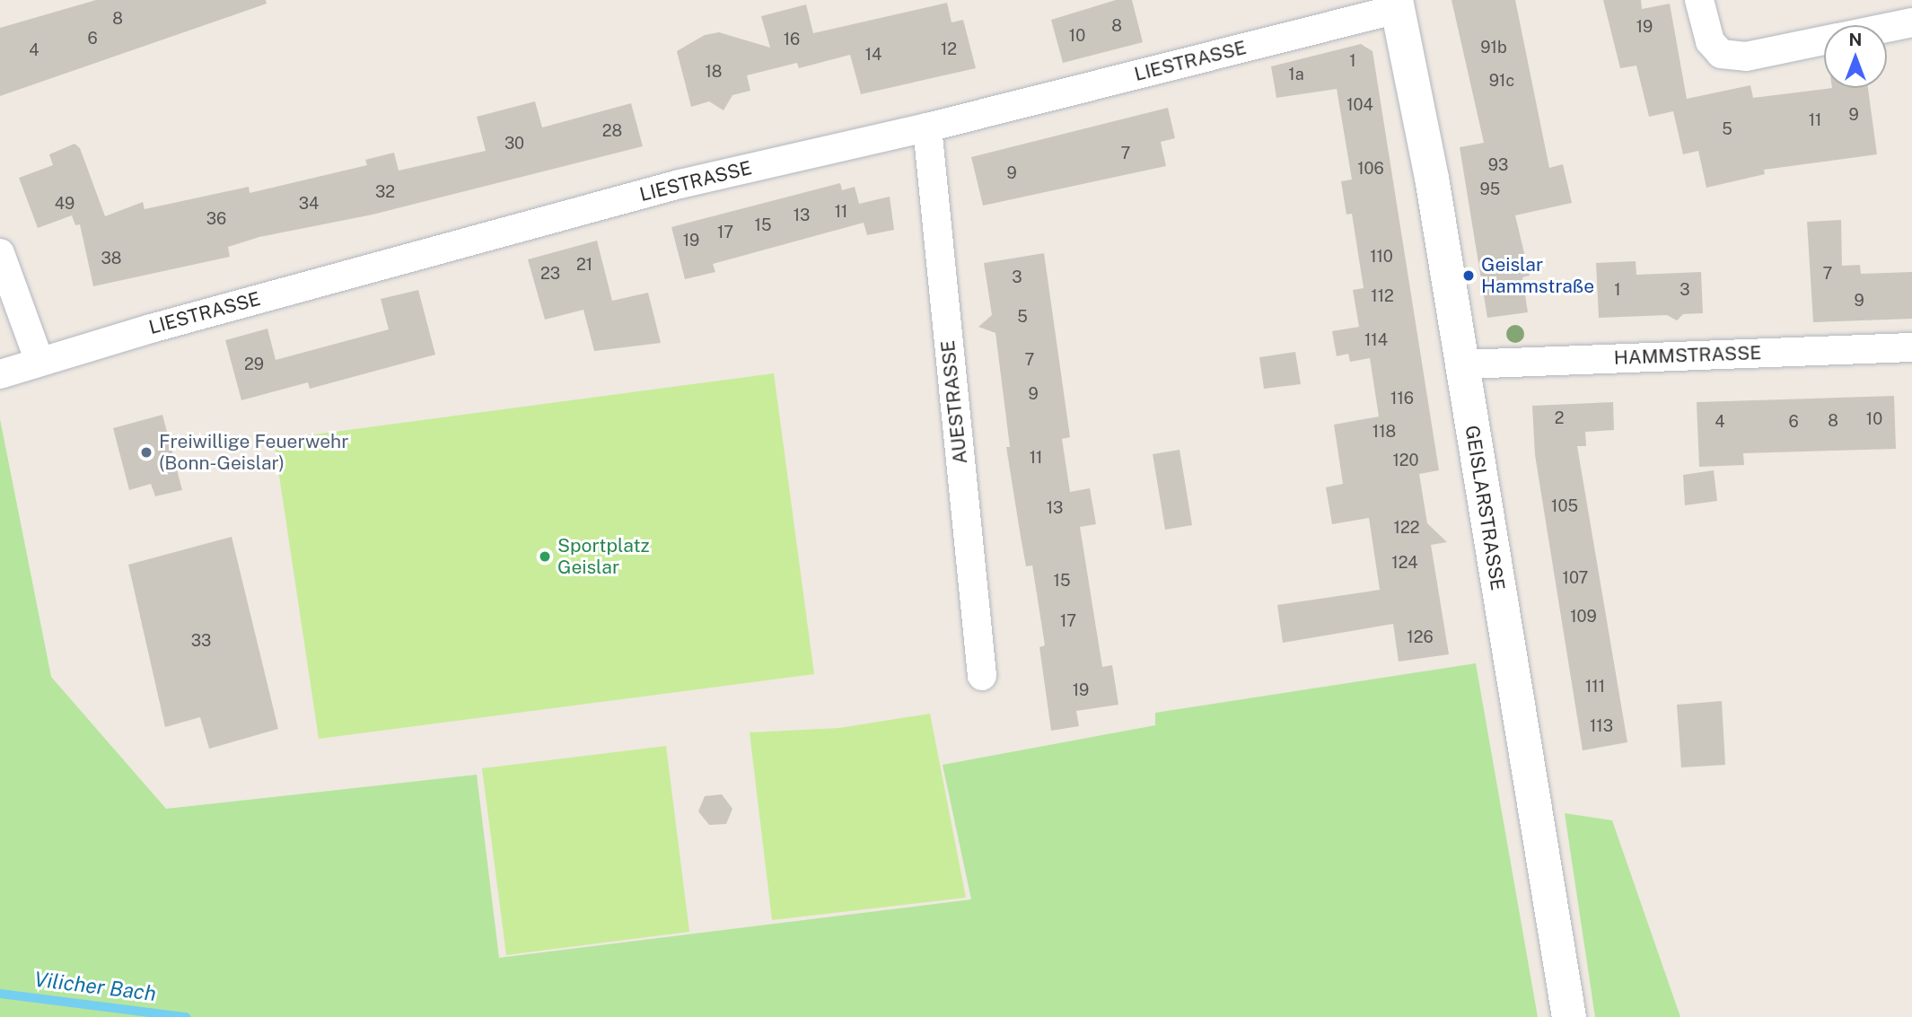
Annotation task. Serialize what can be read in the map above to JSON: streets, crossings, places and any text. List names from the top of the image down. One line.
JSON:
{"streets":{"street":["LIESTRASSE","HAMMSTRASSE","AUESTRASSE","GEISLARSTRASSE"]},"crossings":[["LIESTRASSE","AUESTRASSE"],["LIESTRASSE","GEISLARSTRASSE"],["HAMMSTRASSE","GEISLARSTRASSE"]],"water":["Vilicher Bach"],"places":["Geislar Hammstraße","Freiwillige Feuerwehr (Bonn-Geislar)","Sportplatz Geislar"],"house_numbers":["8","8","19","10","6","16","91b","12","4","14","1","18","1a","91c","104","9","11","5","28","30","7","93","106","9","95","32","49","34","11","13","36","15","17","19","110","38","21","23","7","3","1","3","112","9","5","114","7","29","9","116","2","10","8","4","6","118","11","120","105","13","122","124","107","15","109","17","126","33","111","19","113"],"north":"top"}
